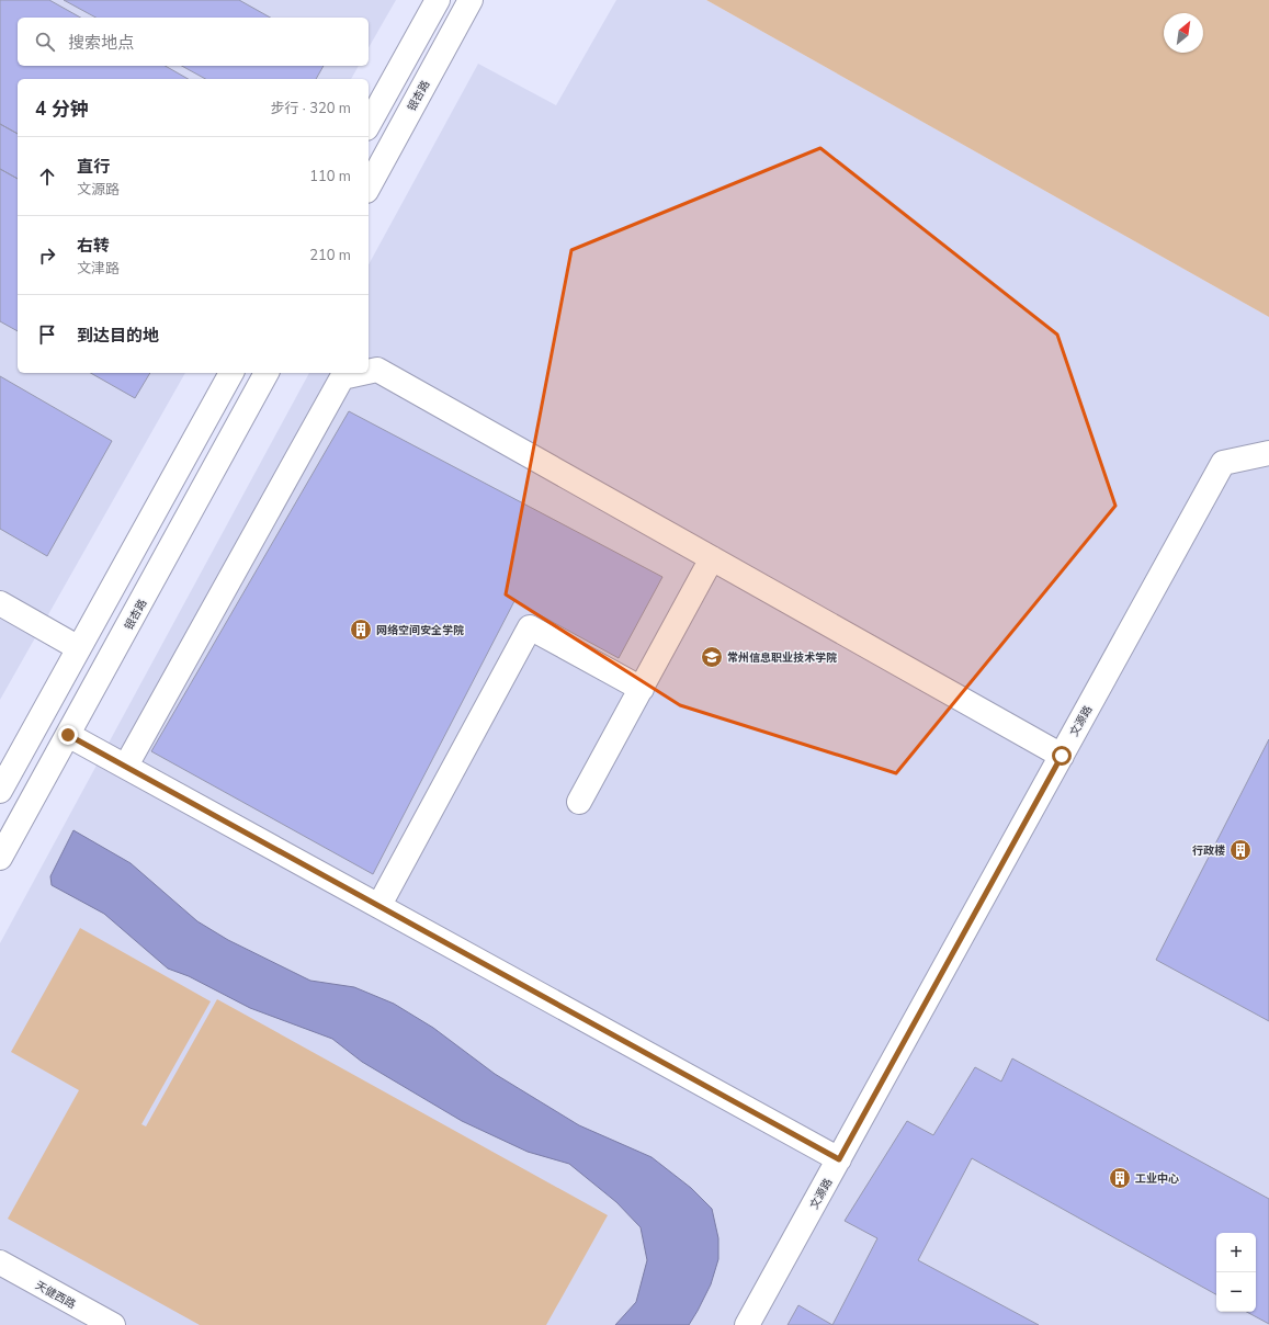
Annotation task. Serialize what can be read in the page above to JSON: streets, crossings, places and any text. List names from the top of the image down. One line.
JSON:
{"streets":{"street":["银杏路","文源路","天健西路"]},"places":{"building":["网络空间安全学院","行政楼","工业中心"],"school or university":["常州信息职业技术学院"]},"north":"top right","page":{"search":"搜索地点","heading":["4 分钟","步行 · 320 m"],"list":[["直行","文源路","110 m"],["右转","文津路","210 m"],"到达目的地"],"map_buttons":["+","−"]}}
